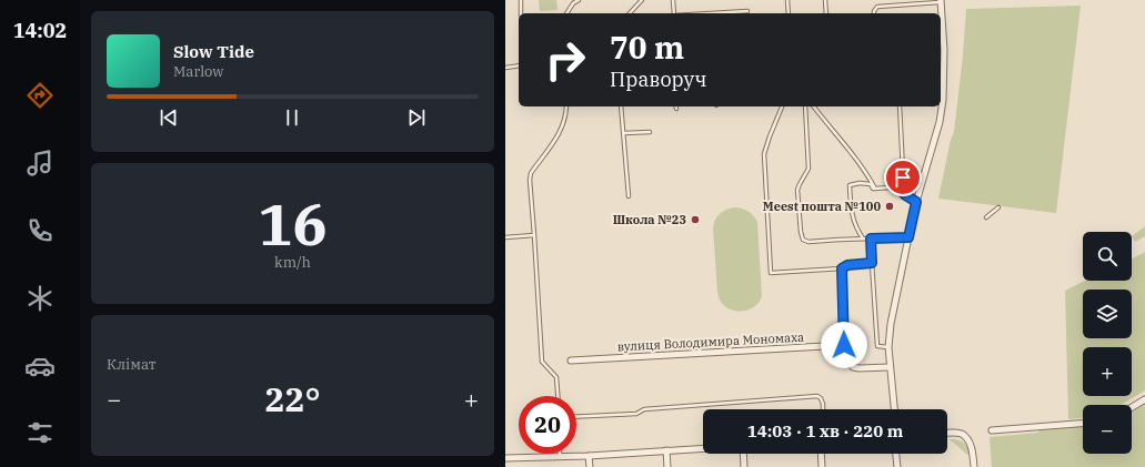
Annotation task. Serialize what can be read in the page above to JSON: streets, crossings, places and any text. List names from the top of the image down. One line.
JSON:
{"streets":{"street":["вулиця Володимира Мономаха"]},"places":["Meest пошта №100","Школа №23"],"page":{"tabs":"14:02","turn":["70 m","Праворуч"],"song":["Slow Tide","Marlow"],"tile":[["16","km/h"],"Клімат"],"map_buttons":["+","−"],"heat":["−","22°","+"],"limit":"20","trip":"14:03 · 1 хв · 220 m"}}
